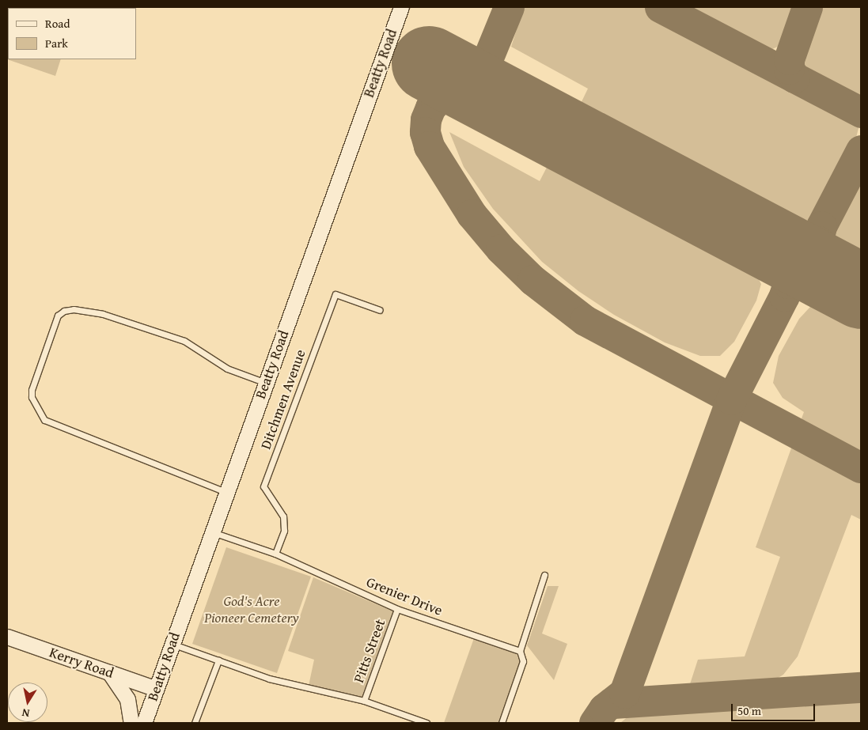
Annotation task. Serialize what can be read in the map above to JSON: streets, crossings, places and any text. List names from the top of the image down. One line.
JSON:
{"streets":{"main road":["Beatty Road","Kerry Road"],"lane":["Ditchmen Avenue","Grenier Drive","Pitts Street"]},"crossings":[["Beatty Road","Grenier Drive"],["Beatty Road","Kerry Road"],["Ditchmen Avenue","Grenier Drive"],["Grenier Drive","Pitts Street"]],"parks":["God's Acre Pioneer Cemetery"],"legend":["Road","Park"],"scale_bar":"50 m","north":"bottom"}
